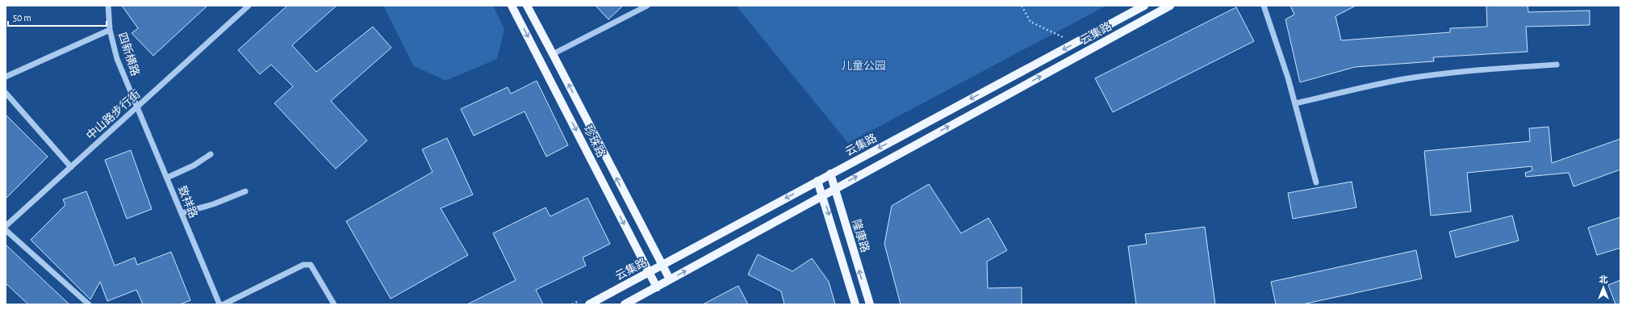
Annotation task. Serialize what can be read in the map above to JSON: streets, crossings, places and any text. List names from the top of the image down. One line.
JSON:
{"streets":{"main road":["云集路","珍珠路","隆康路"],"street":["四新横路","中山路步行街","致祥路"]},"crossings":[["云集路","珍珠路"],["云集路","隆康路"],["四新横路","中山路步行街"],["四新横路","致祥路"],["中山路步行街","致祥路"]],"parks":["儿童公园"],"scale_bar":"50 m","north":"top"}
